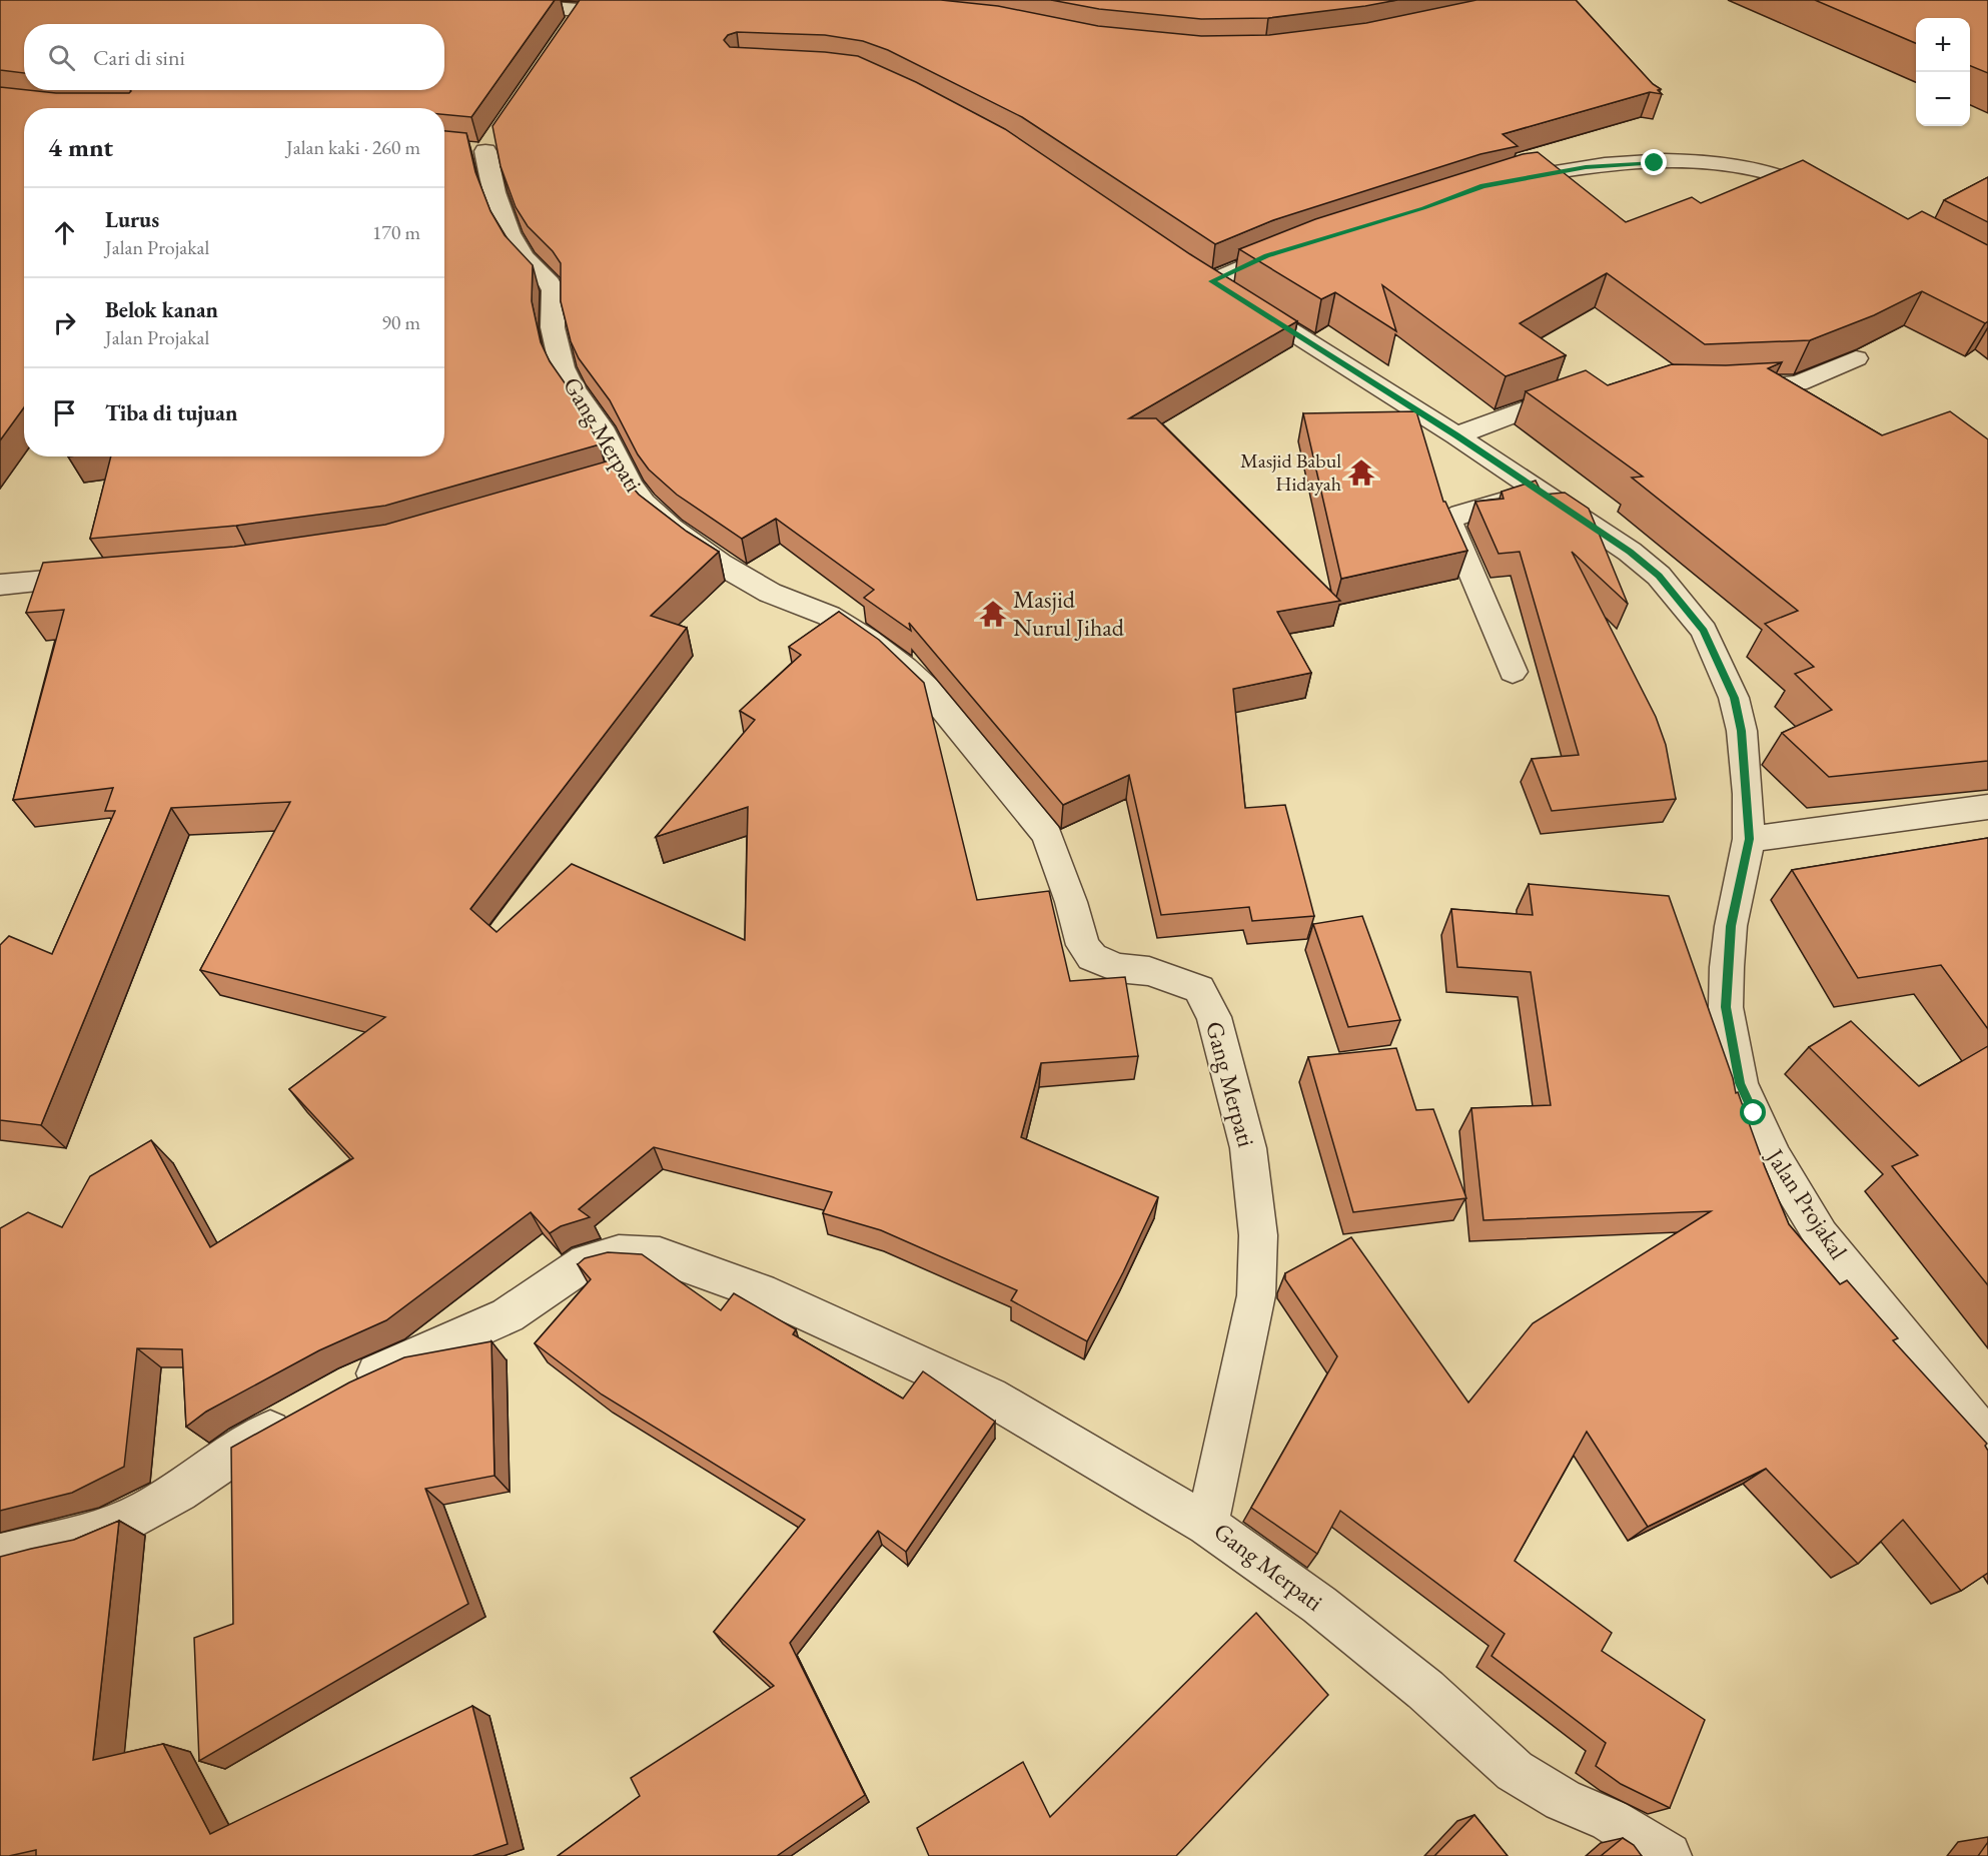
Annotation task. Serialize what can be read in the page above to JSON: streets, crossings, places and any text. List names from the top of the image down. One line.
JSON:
{"streets":{"street":["Gang Merpati","Jalan Projakal"]},"places":{"temple":["Masjid Babul Hidayah","Masjid Nurul Jihad"]},"page":{"map_buttons":["+","−"],"search":"Cari di sini","heading":["4 mnt","Jalan kaki · 260 m"],"list":[["Lurus","Jalan Projakal","170 m"],["Belok kanan","Jalan Projakal","90 m"],"Tiba di tujuan"]}}
